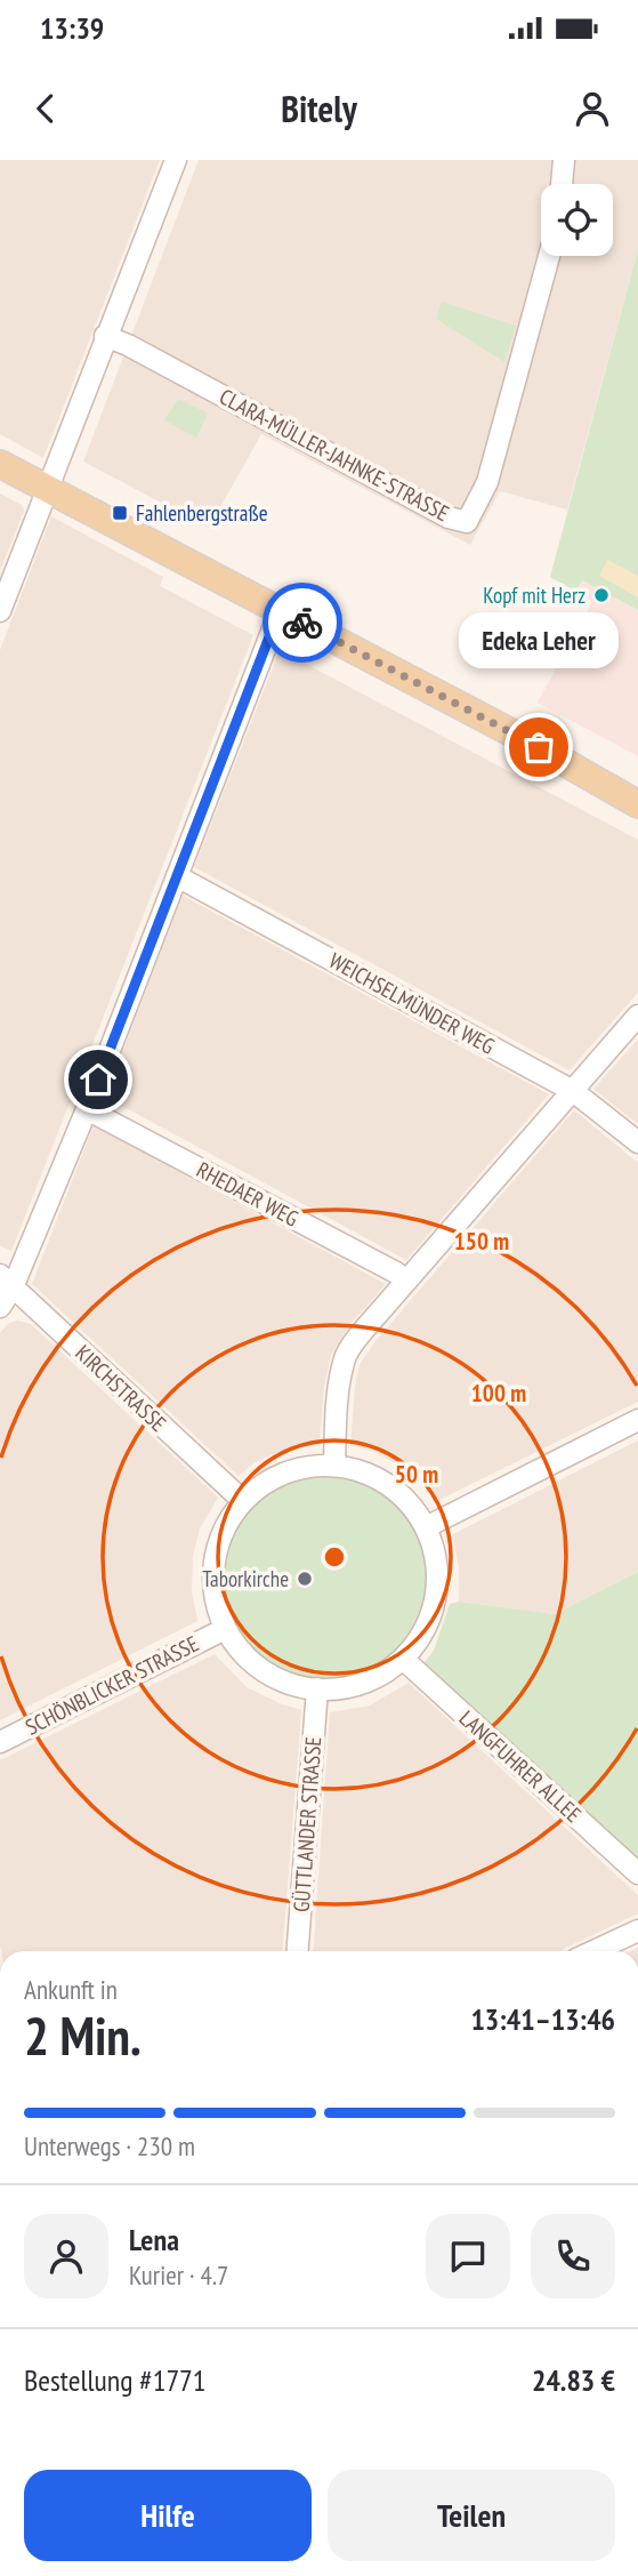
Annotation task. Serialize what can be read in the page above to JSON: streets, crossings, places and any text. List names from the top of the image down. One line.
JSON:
{"streets":{"street":["CLARA-MÜLLER-JAHNKE-STRASSE","WEICHSELMÜNDER WEG","RHEDAER WEG","KIRCHSTRASSE","SCHÖNBLICKER STRASSE","LANGFUHRER ALLEE","GÜTTLANDER STRASSE"]},"crossings":[["KIRCHSTRASSE","SCHÖNBLICKER STRASSE"],["KIRCHSTRASSE","LANGFUHRER ALLEE"],["KIRCHSTRASSE","GÜTTLANDER STRASSE"],["SCHÖNBLICKER STRASSE","LANGFUHRER ALLEE"],["SCHÖNBLICKER STRASSE","GÜTTLANDER STRASSE"],["LANGFUHRER ALLEE","GÜTTLANDER STRASSE"]],"places":{"transit":["Fahlenbergstraße"],"other":["Kopf mit Herz","Edeka Leher","Taborkirche"]},"page":{"status":"13:39","header":"Bitely","bubble":"Edeka Leher","heading":["2 Min.","Ankunft in","13:41–13:46"],"panel":["Lena","Kurier · 4.7","Bestellung #1771","24.83 €"],"bar":"Unterwegs · 230 m","buttons":["Hilfe","Teilen"]},"rings":["150 m","100 m","50 m"]}
